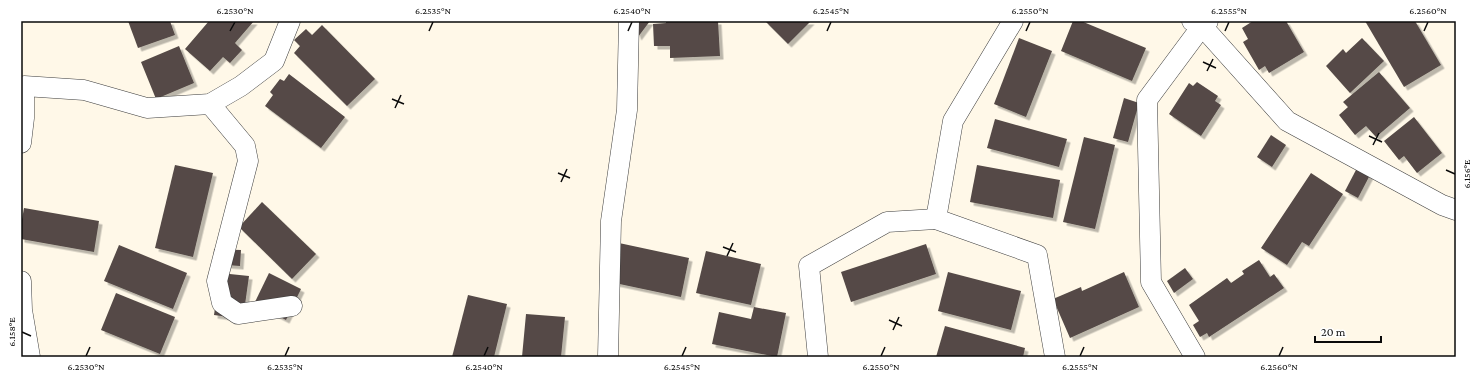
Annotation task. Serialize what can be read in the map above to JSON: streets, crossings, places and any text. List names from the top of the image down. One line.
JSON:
{"scale_bar":"20 m","coordinates":["6.2530°N","6.2535°N","6.2540°N","6.2545°N","6.2550°N","6.2555°N","6.2560°N","6.156°E","6.158°E"]}
